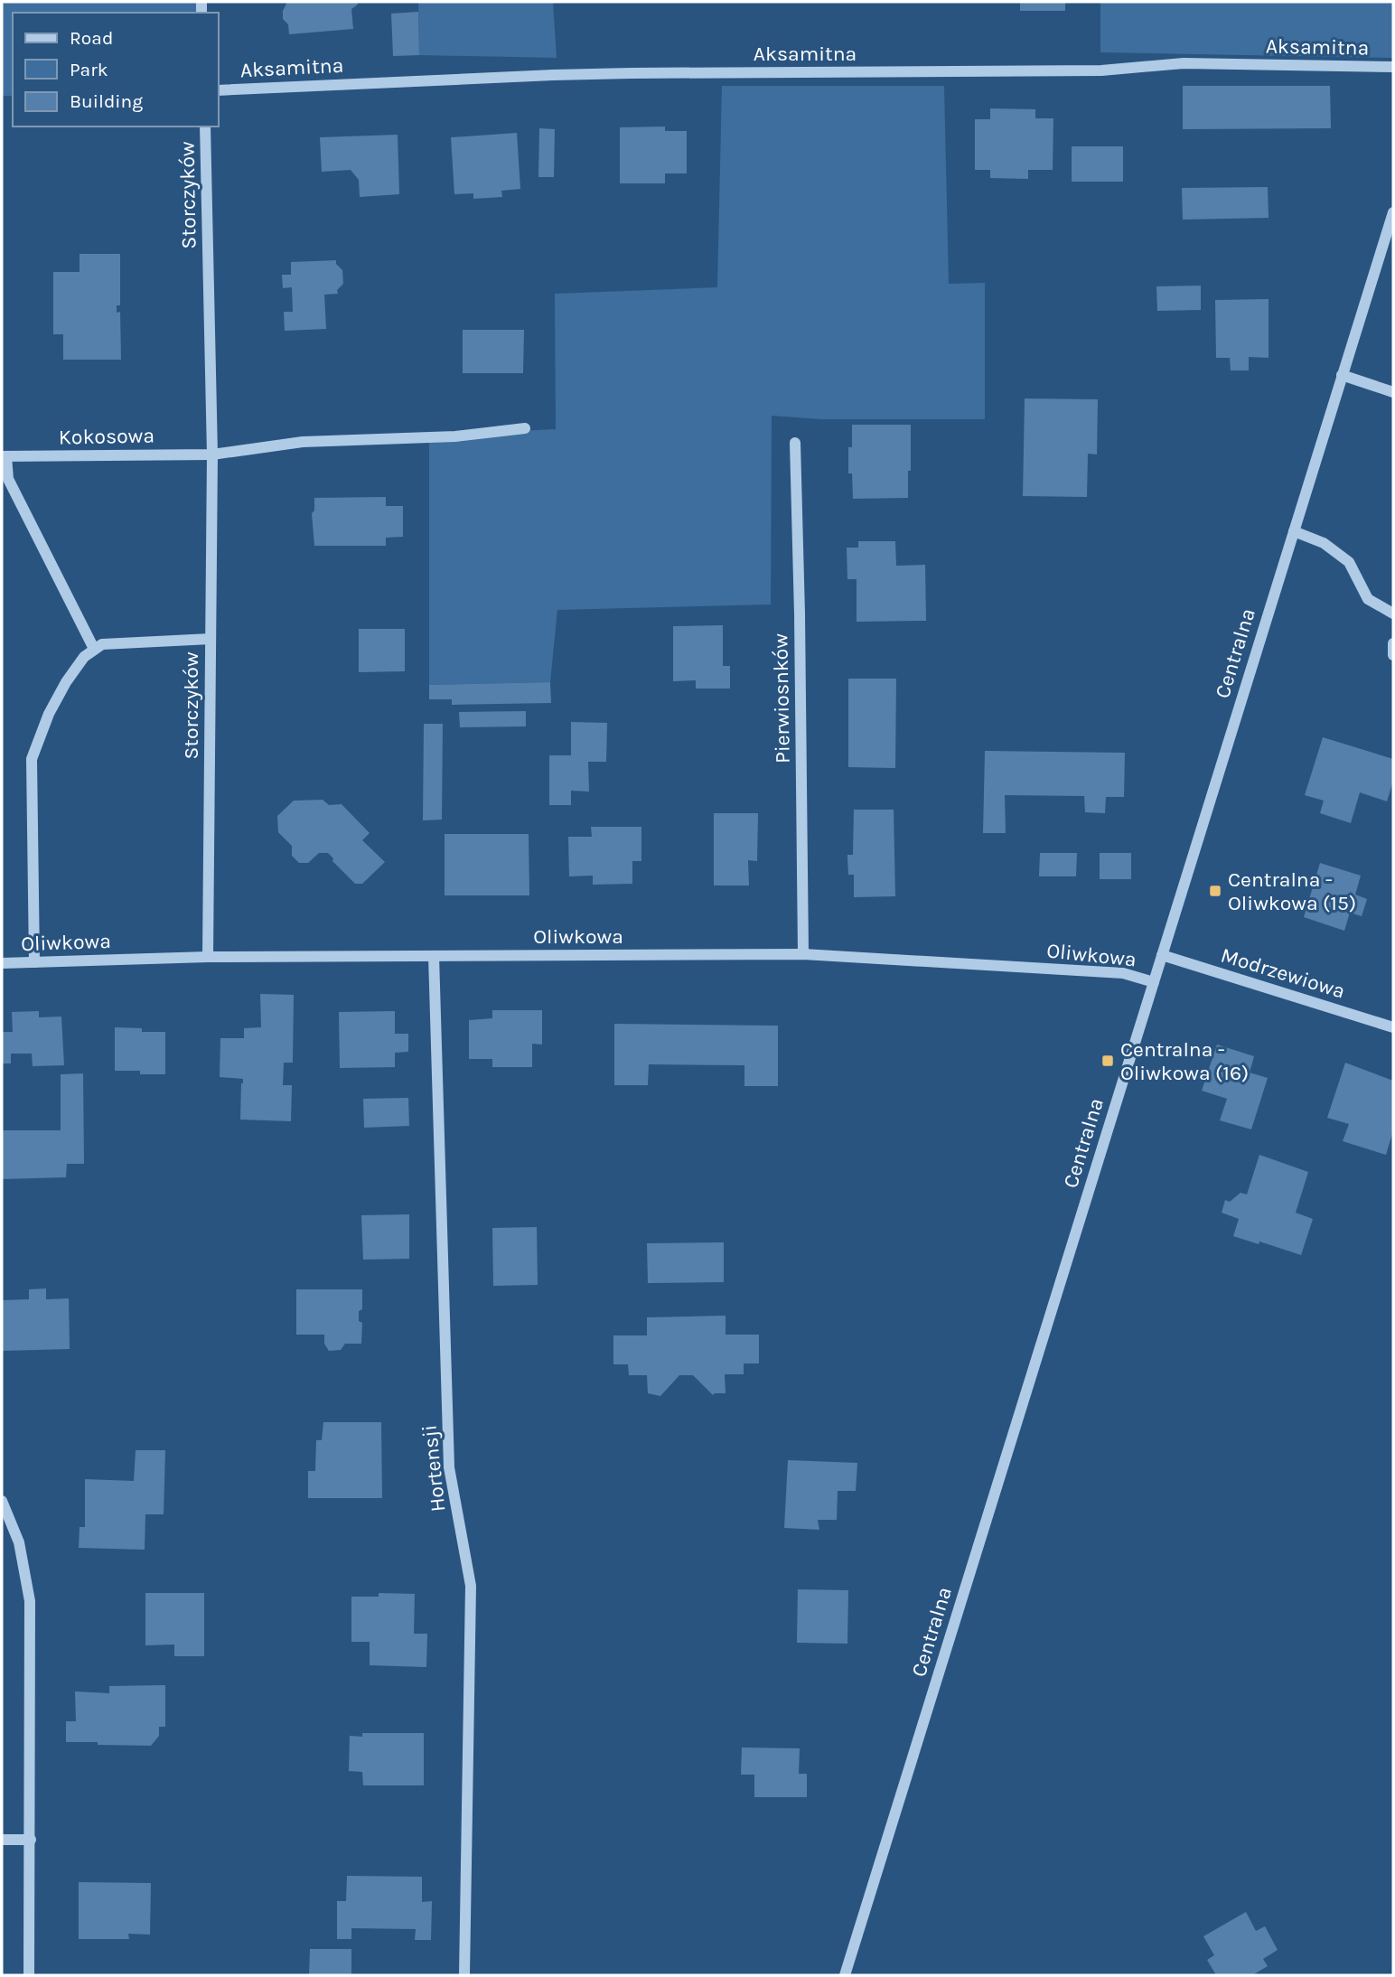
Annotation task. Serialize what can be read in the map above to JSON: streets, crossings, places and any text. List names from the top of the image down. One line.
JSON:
{"streets":{"street":["Aksamitna","Storczyków","Kokosowa","Centralna","Pierwiosnków","Oliwkowa","Modrzewiowa","Hortensji"]},"crossings":[["Storczyków","Kokosowa"],["Storczyków","Oliwkowa"],["Centralna","Oliwkowa"],["Centralna","Modrzewiowa"],["Pierwiosnków","Oliwkowa"],["Oliwkowa","Hortensji"]],"places":{"transit":["Centralna - Oliwkowa (15)","Centralna - Oliwkowa (16)"]},"legend":["Road","Park","Building"]}
